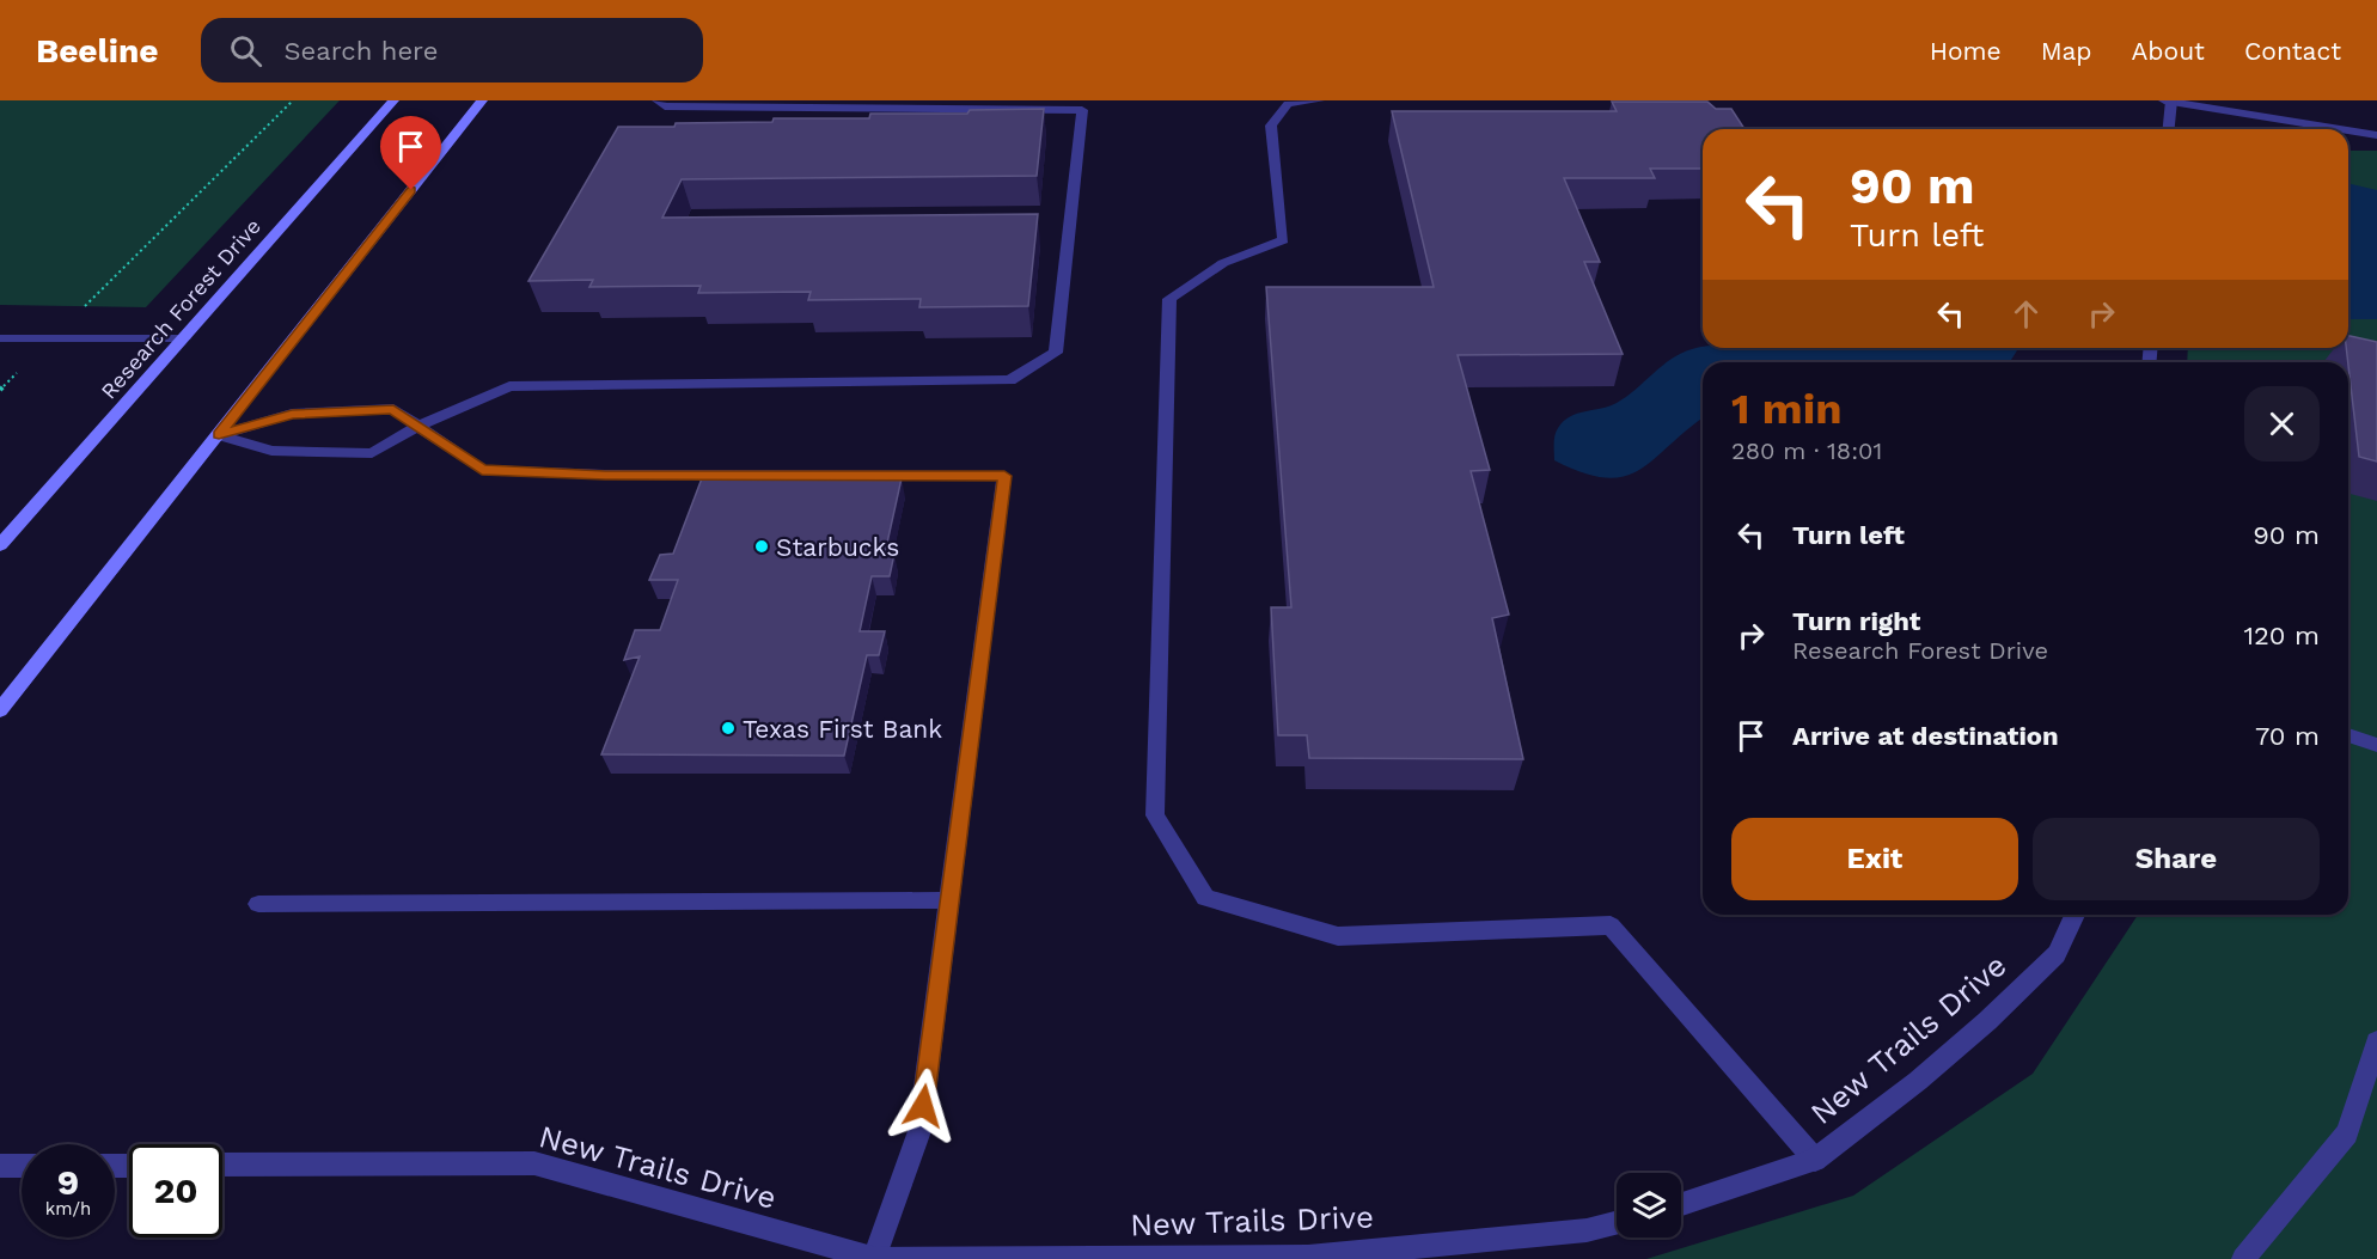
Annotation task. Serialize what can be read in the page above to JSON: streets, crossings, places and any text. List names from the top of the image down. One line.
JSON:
{"streets":{"main road":["Research Forest Drive"],"street":["New Trails Drive"]},"places":["Starbucks","Texas First Bank"],"page":{"header":"Beeline","search":"Search here","nav":["Home","Map","About","Contact"],"turn":["90 m","Turn left"],"heading":["1 min","280 m · 18:01"],"list":[{"name":"Turn left","value":"90 m"},{"name":"Turn right","note":"Research Forest Drive","value":"120 m"},{"name":"Arrive at destination","value":"70 m"}],"buttons":["Exit","Share"],"speed":"9 km/h","limit":"20"}}
